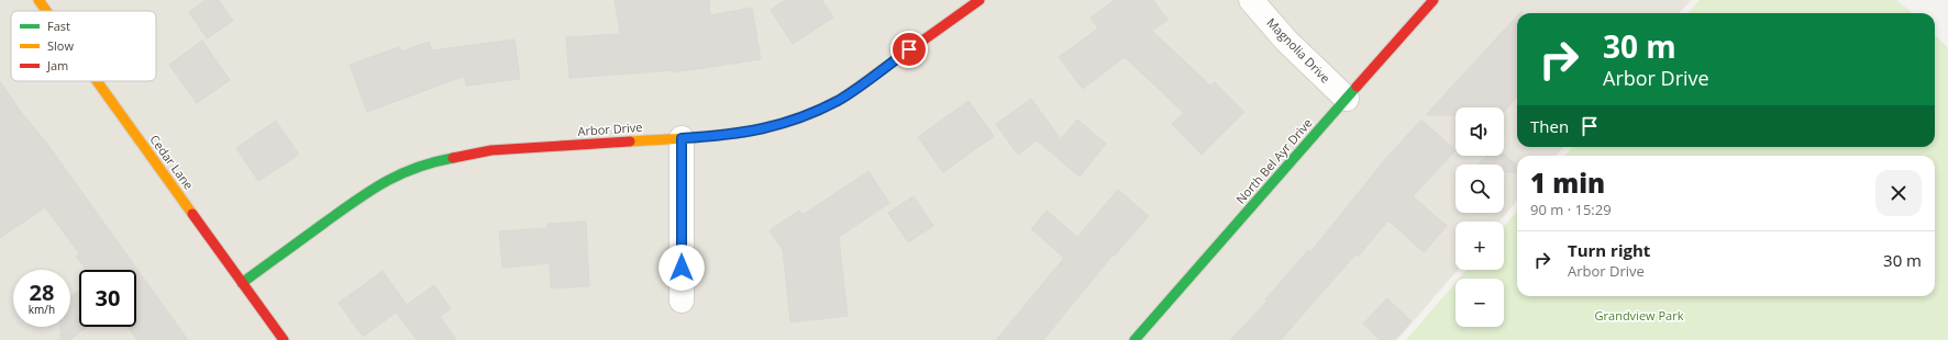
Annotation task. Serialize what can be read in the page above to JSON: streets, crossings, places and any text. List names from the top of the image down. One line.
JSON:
{"streets":{"street":["Magnolia Drive","Arbor Drive","North Bel Ayr Drive","Cedar Lane"]},"crossings":[["Magnolia Drive","North Bel Ayr Drive"],["Arbor Drive","Cedar Lane"]],"parks":["Grandview Park"],"legend":["Fast","Slow","Jam"],"page":{"turn":["30 m","Arbor Drive"],"then":"Then","map_buttons":["+","−"],"heading":["1 min","90 m · 15:29"],"list":[{"name":"Turn right","note":"Arbor Drive","value":"30 m"}],"speed":"28 km/h","limit":"30"}}
